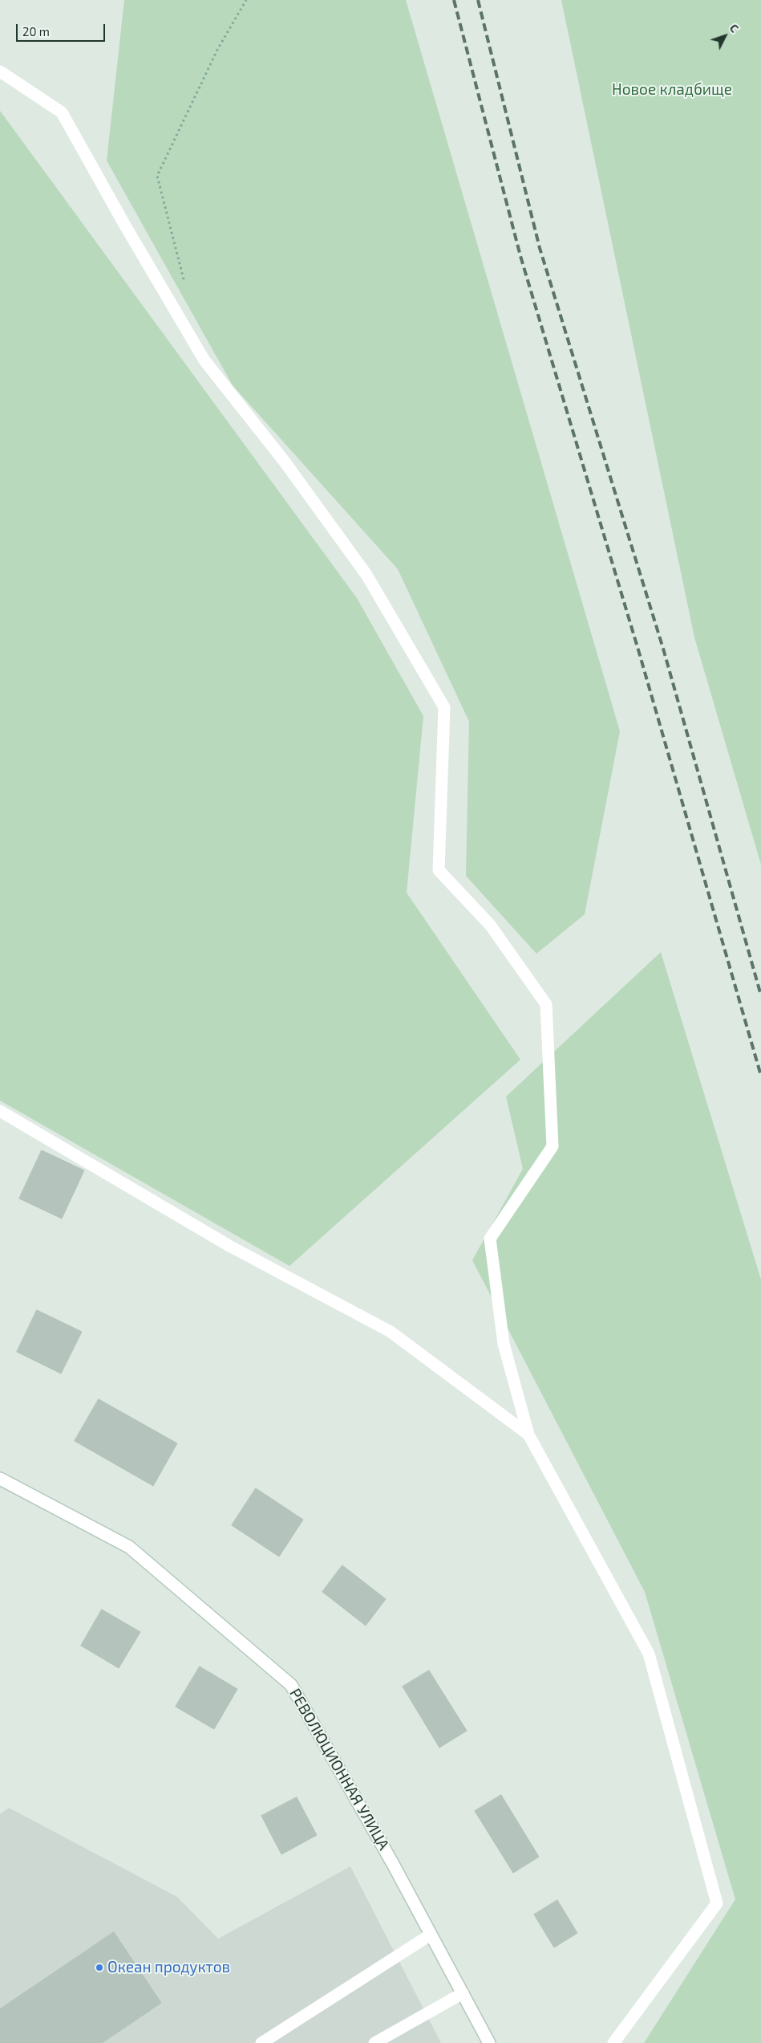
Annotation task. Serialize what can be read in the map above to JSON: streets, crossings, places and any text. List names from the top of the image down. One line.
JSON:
{"streets":{"main road":["РЕВОЛЮЦИОННАЯ УЛИЦА"]},"parks":["Новое кладбище"],"places":["Океан продуктов"],"scale_bar":"20 m","north":"top right"}
